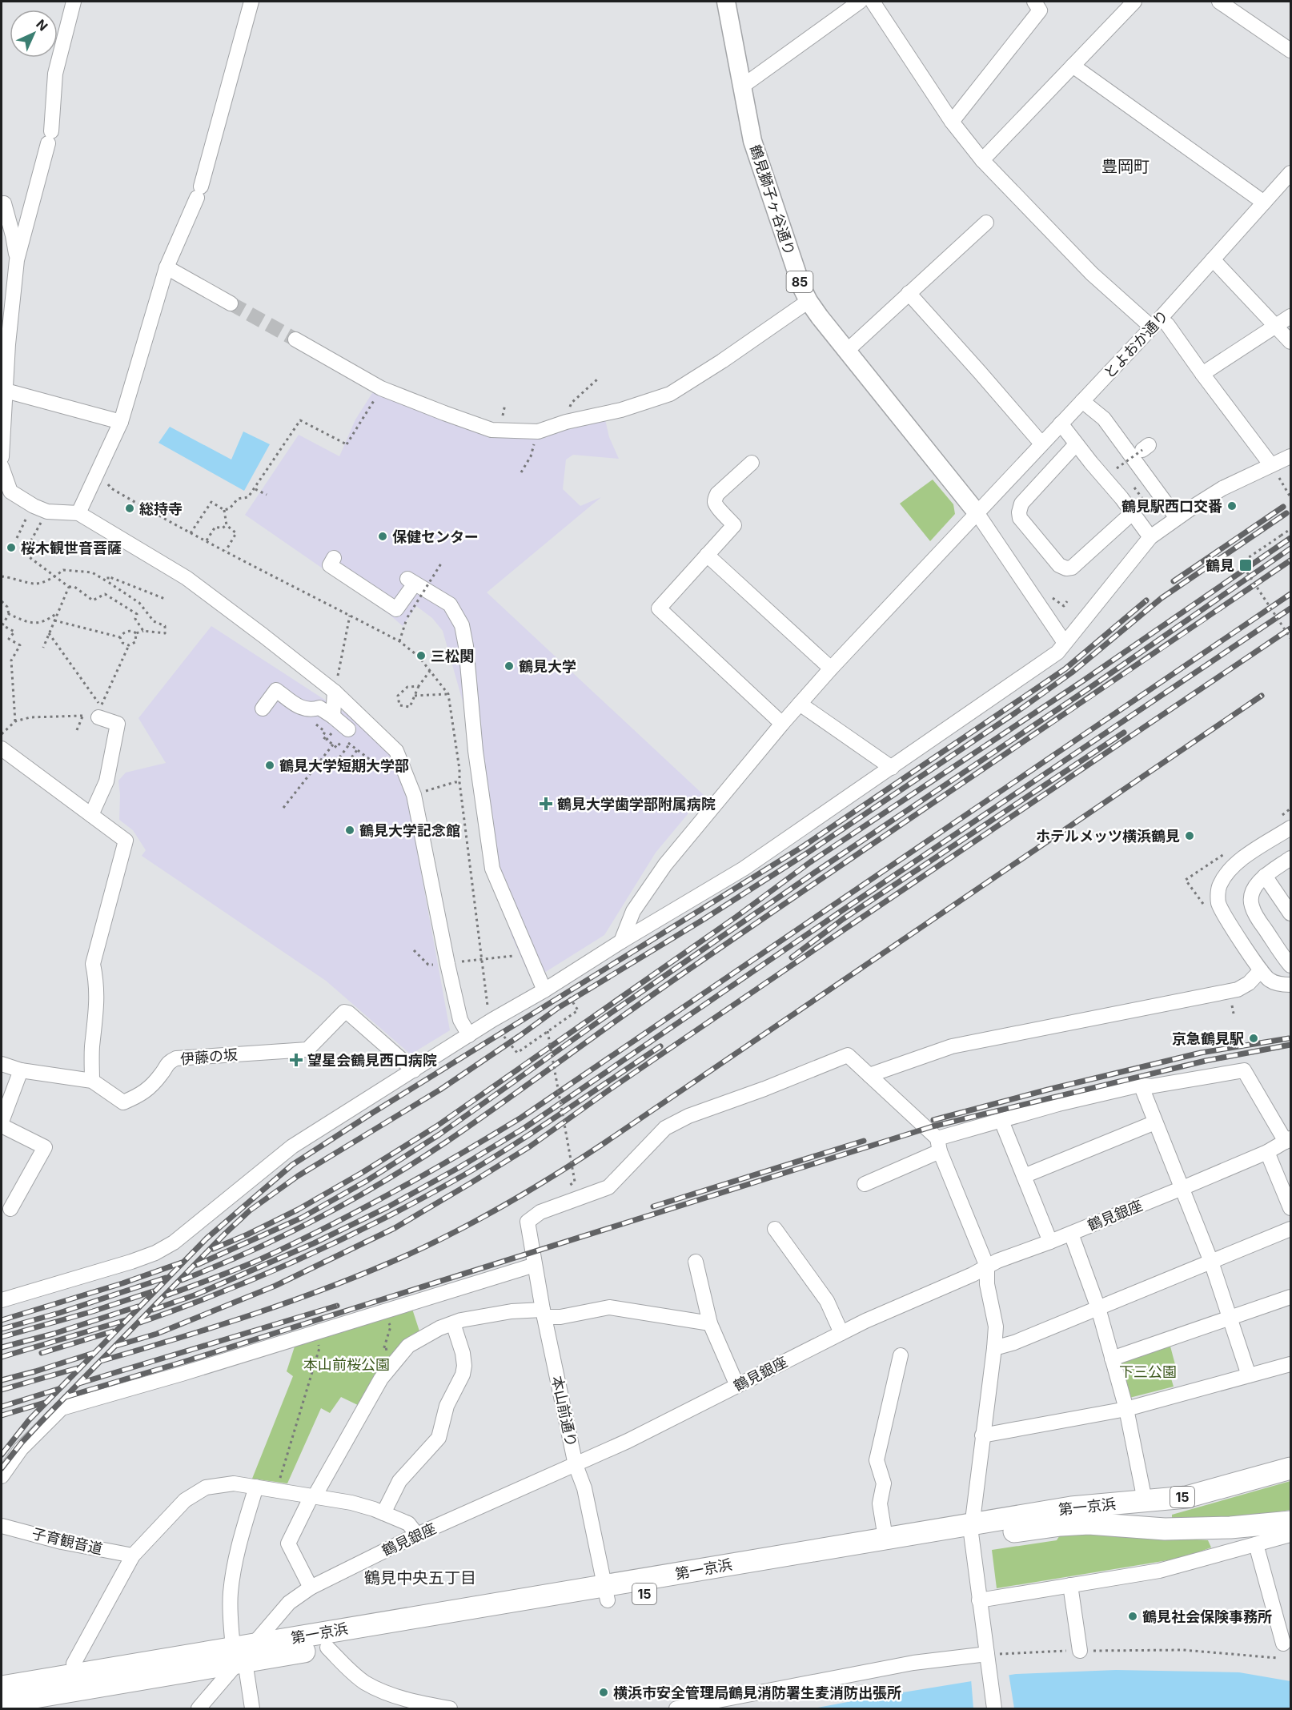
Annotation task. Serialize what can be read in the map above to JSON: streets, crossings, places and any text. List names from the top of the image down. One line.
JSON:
{"streets":{"highway":["15","第一京浜"],"main road":["鶴見獅子ヶ谷通り","85"],"street":["とよおか通り","伊藤の坂","鶴見銀座","本山前通り","子育観音道"]},"crossings":[["鶴見獅子ヶ谷通り","とよおか通り"],["鶴見銀座","本山前通り"],["鶴見銀座","第一京浜"],["本山前通り","第一京浜"]],"districts":["豊岡町","鶴見中央五丁目"],"parks":["本山前桜公園","下三公園"],"places":{"other":["鶴見駅西口交番","総持寺","保健センター","桜木観世音菩薩","三松関","鶴見大学","鶴見大学短期大学部","鶴見大学記念館","ホテルメッツ横浜鶴見","京急鶴見駅","鶴見社会保険事務所","横浜市安全管理局鶴見消防署生麦消防出張所"],"transit":["鶴見"],"health":["鶴見大学歯学部附属病院","望星会鶴見西口病院"]},"north":"top right"}
